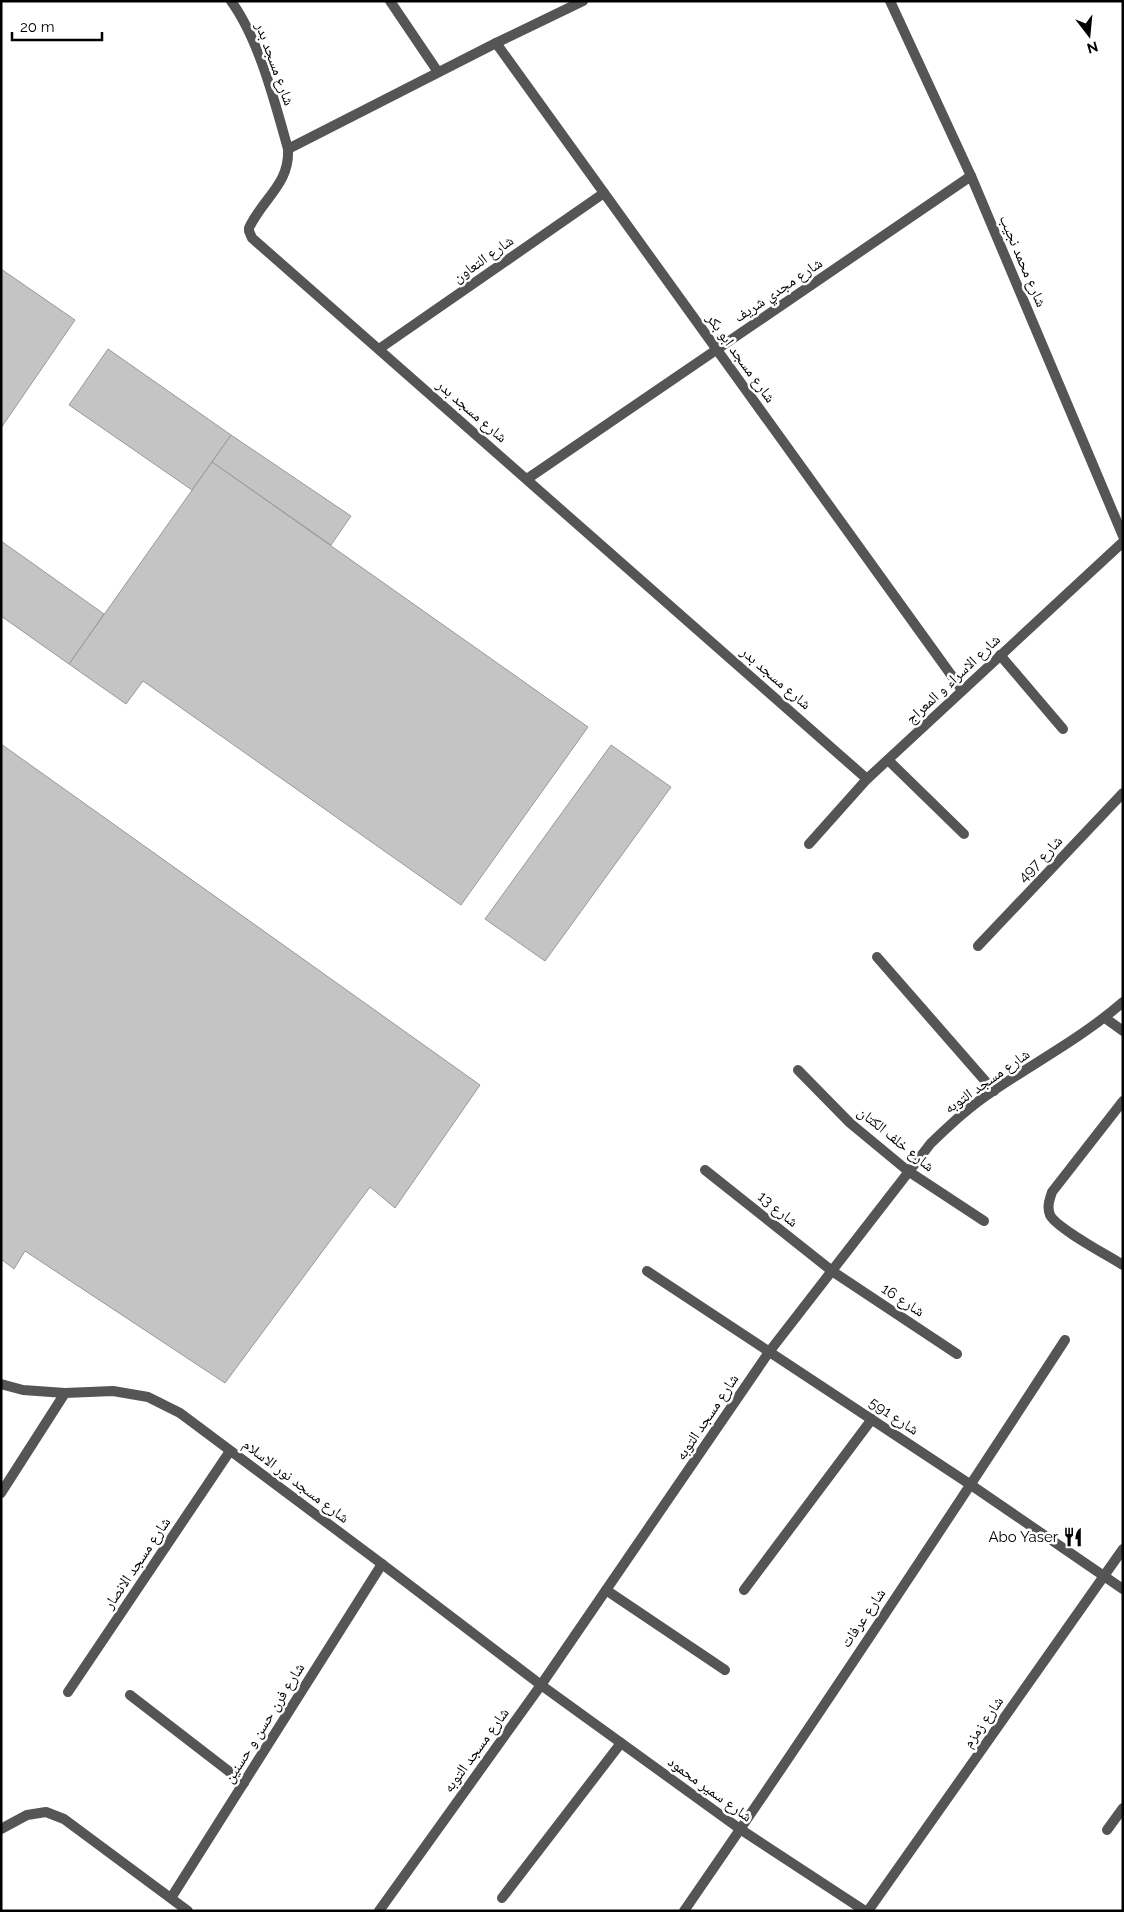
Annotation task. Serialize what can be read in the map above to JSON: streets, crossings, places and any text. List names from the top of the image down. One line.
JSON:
{"streets":{"street":["شارع مسجد بدر","شارع التعاون","شارع محمد نجيب","شارع مجدي شريف","شارع مسجد ابو بكر","شارع الاسراء و المعراج","شارع 497","شارع مسجد التوبه","شارع خلف الكتان","شارع 13","شارع 16","شارع 591","شارع مسجد نور الاسلام","شارع مسجد الانصار","شارع عرفات","شارع زمزم","شارع فرن حسن و حسنين","شارع سمير محمود"]},"crossings":[["شارع مسجد بدر","شارع التعاون"],["شارع مسجد بدر","شارع مجدي شريف"],["شارع مسجد بدر","شارع الاسراء و المعراج"],["شارع التعاون","شارع مسجد ابو بكر"],["شارع محمد نجيب","شارع مجدي شريف"],["شارع مجدي شريف","شارع مسجد ابو بكر"],["شارع مسجد ابو بكر","شارع الاسراء و المعراج"],["شارع مسجد التوبه","شارع خلف الكتان"],["شارع مسجد التوبه","شارع 13"],["شارع مسجد التوبه","شارع 16"],["شارع مسجد التوبه","شارع 591"],["شارع مسجد التوبه","شارع مسجد نور الاسلام"],["شارع مسجد التوبه","شارع سمير محمود"],["شارع 13","شارع 16"],["شارع 591","شارع عرفات"],["شارع 591","شارع زمزم"],["شارع مسجد نور الاسلام","شارع مسجد الانصار"],["شارع مسجد نور الاسلام","شارع فرن حسن و حسنين"],["شارع مسجد نور الاسلام","شارع سمير محمود"],["شارع عرفات","شارع سمير محمود"],["شارع زمزم","شارع سمير محمود"]],"places":{"restaurant":["Abo Yaser"]},"scale_bar":"20 m","north":"bottom"}
